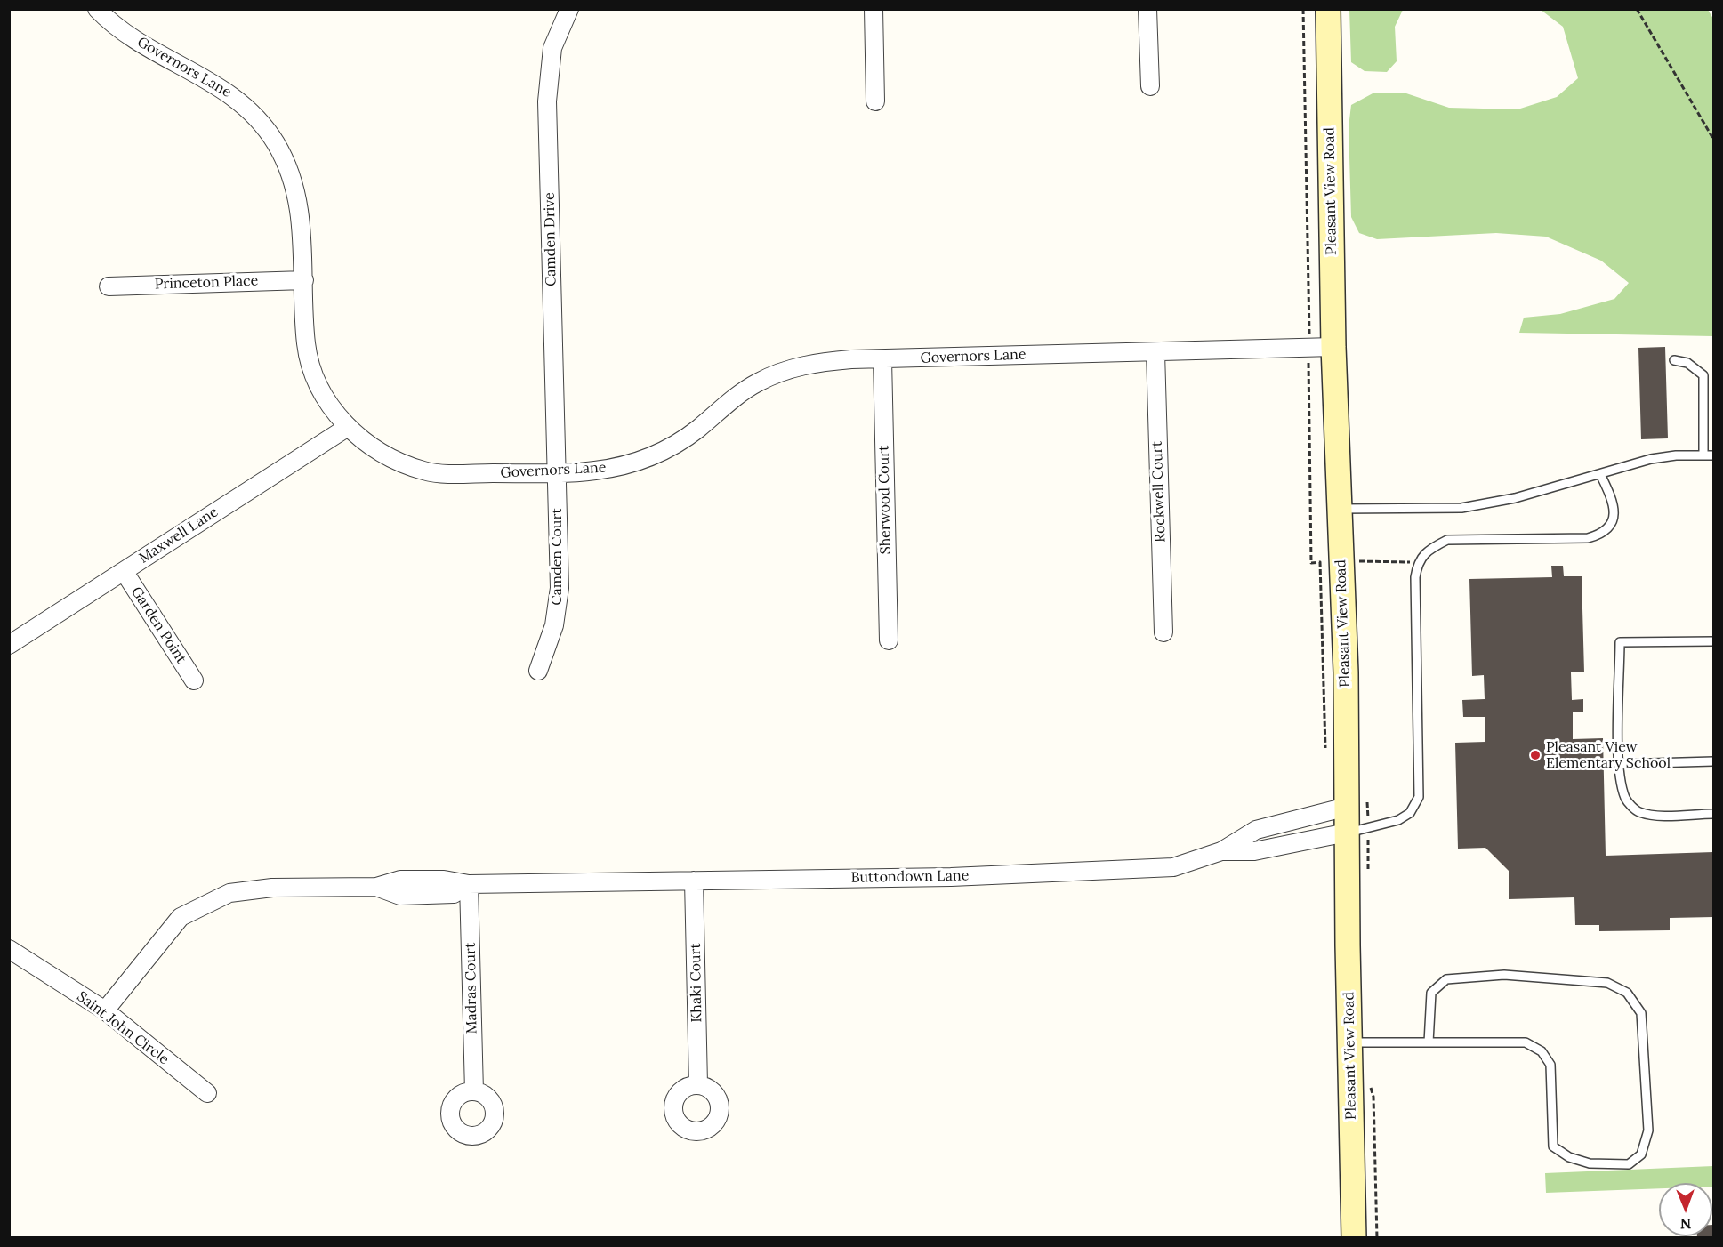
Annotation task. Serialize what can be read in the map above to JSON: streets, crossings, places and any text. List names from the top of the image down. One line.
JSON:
{"streets":{"main road":["Pleasant View Road"],"street":["Governors Lane","Camden Drive","Princeton Place","Rockwell Court","Sherwood Court","Maxwell Lane","Camden Court","Garden Point","Buttondown Lane","Khaki Court","Madras Court","Saint John Circle"]},"crossings":[["Governors Lane","Pleasant View Road"],["Governors Lane","Camden Drive"],["Governors Lane","Princeton Place"],["Governors Lane","Rockwell Court"],["Governors Lane","Sherwood Court"],["Governors Lane","Maxwell Lane"],["Governors Lane","Camden Court"],["Pleasant View Road","Buttondown Lane"],["Camden Drive","Camden Court"],["Maxwell Lane","Garden Point"],["Buttondown Lane","Khaki Court"],["Buttondown Lane","Madras Court"],["Buttondown Lane","Saint John Circle"]],"places":["Pleasant View Elementary School"],"north":"bottom"}
